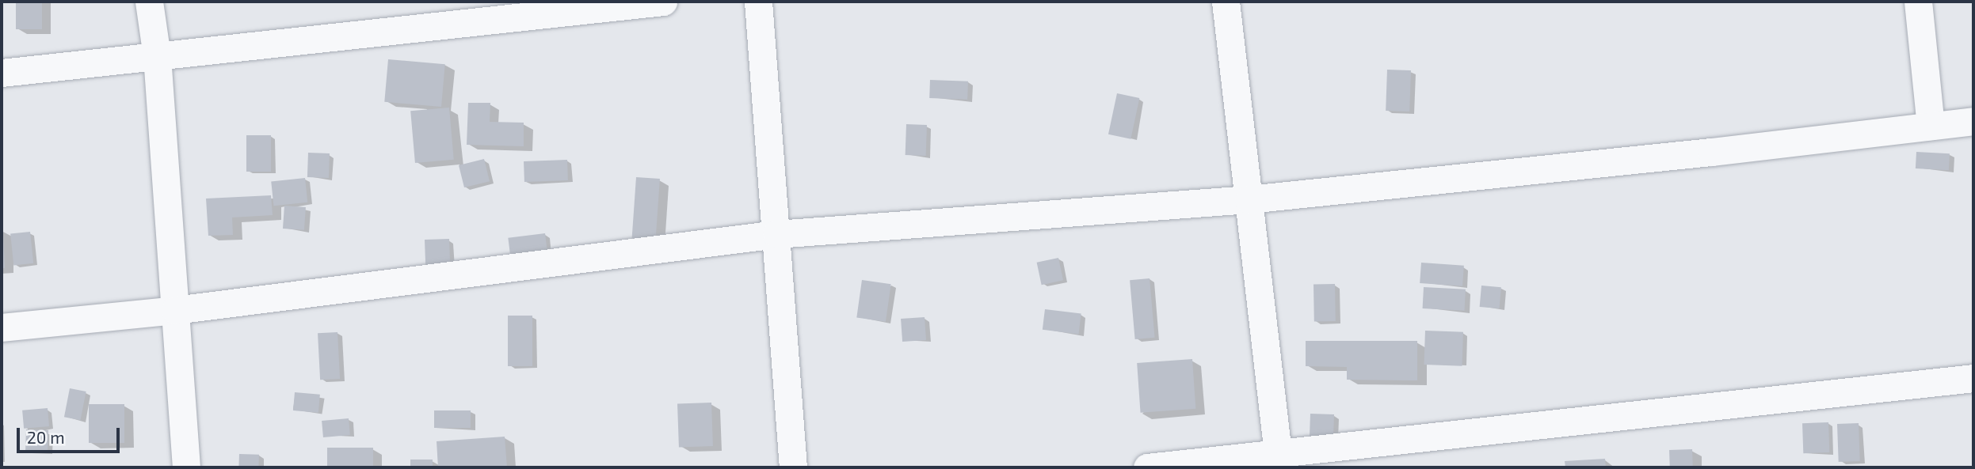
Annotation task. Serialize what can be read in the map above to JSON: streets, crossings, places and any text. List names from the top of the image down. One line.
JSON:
{"scale_bar":"20 m"}
